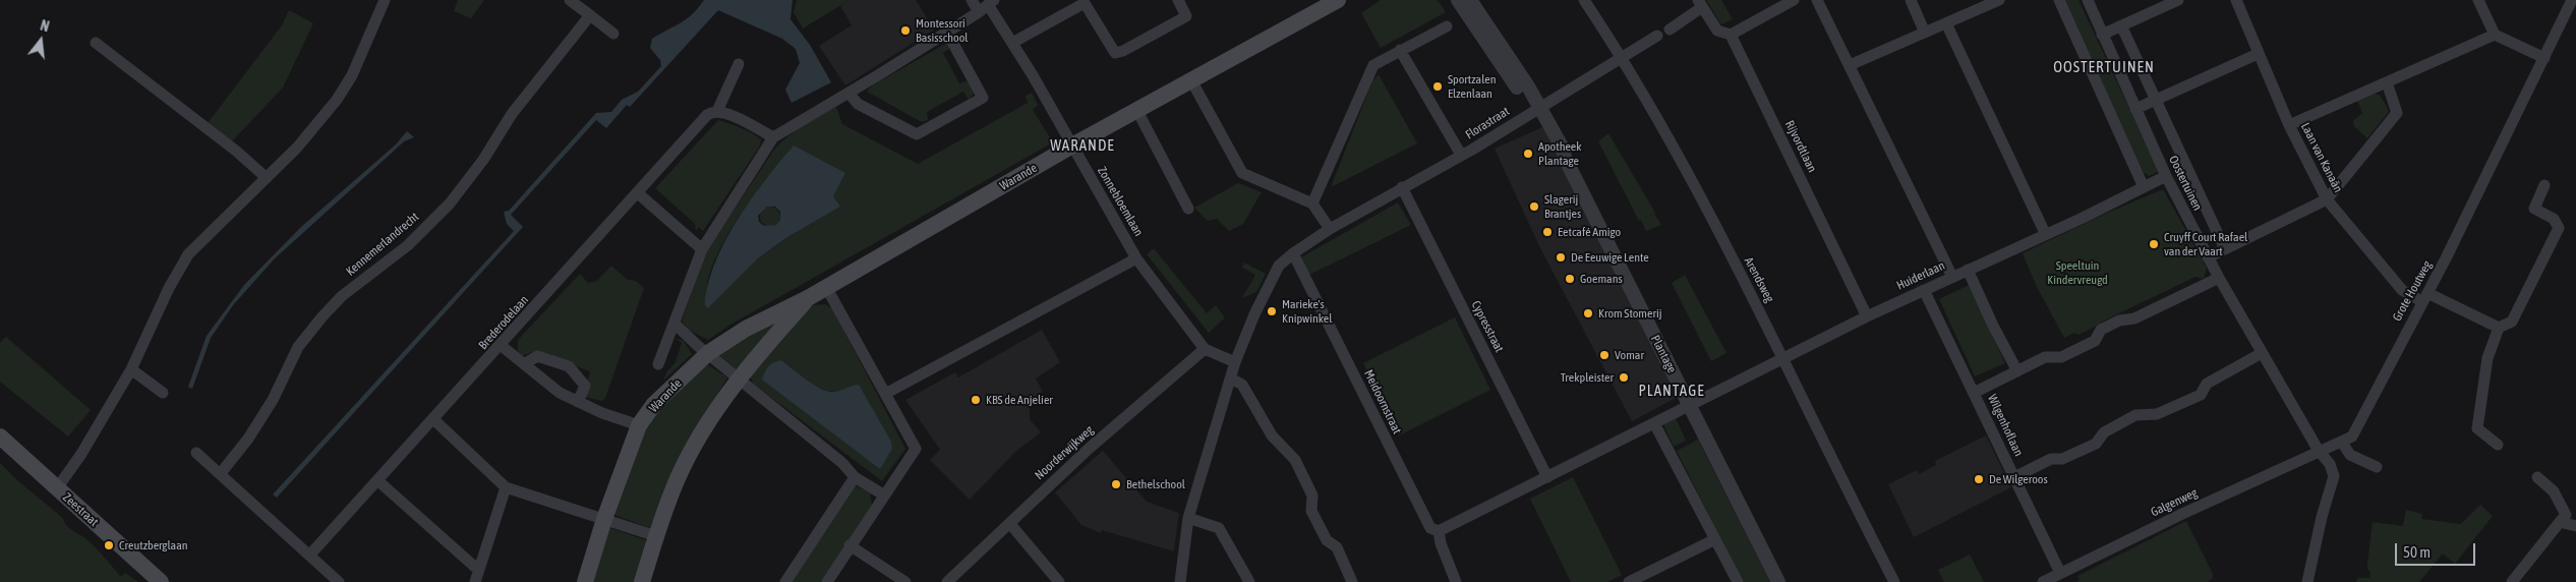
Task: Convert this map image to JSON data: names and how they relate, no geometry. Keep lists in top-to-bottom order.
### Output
{
  "streets": {
    "main road": ["Warande", "Zeestraat"],
    "street": [
      "Florastraat",
      "Rijvordtlaan",
      "Laan van Kanaän",
      "Oostertuinen",
      "Zonnebloemlaan",
      "Kennemerlandrecht",
      "Huiderlaan",
      "Arendsweg",
      "Grote Houtweg",
      "Brederodelaan",
      "Cypresstraat",
      "Plantage",
      "Meidoornstraat",
      "Wilgenhoflaan",
      "Noorderwijkweg",
      "Galgenweg"
    ]
  },
  "crossings": [
    ["Florastraat", "Zonnebloemlaan"],
    ["Florastraat", "Arendsweg"],
    ["Florastraat", "Cypresstraat"],
    ["Florastraat", "Plantage"],
    ["Florastraat", "Meidoornstraat"],
    ["Rijvordtlaan", "Huiderlaan"],
    ["Laan van Kanaän", "Grote Houtweg"],
    ["Warande", "Zonnebloemlaan"],
    ["Oostertuinen", "Huiderlaan"],
    ["Oostertuinen", "Grote Houtweg"],
    ["Oostertuinen", "Galgenweg"],
    ["Zonnebloemlaan", "Noorderwijkweg"],
    ["Huiderlaan", "Arendsweg"],
    ["Huiderlaan", "Cypresstraat"],
    ["Huiderlaan", "Plantage"],
    ["Huiderlaan", "Meidoornstraat"],
    ["Huiderlaan", "Wilgenhoflaan"],
    ["Grote Houtweg", "Galgenweg"],
    ["Wilgenhoflaan", "Galgenweg"]
  ],
  "districts": ["OOSTERTUINEN", "WARANDE", "PLANTAGE"],
  "parks": ["Speeltuin Kindervreugd"],
  "places": [
    "Montessori Basisschool",
    "Sportzalen Elzenlaan",
    "Apotheek Plantage",
    "Slagerij Brantjes",
    "Eetcafé Amigo",
    "Cruyff Court Rafael van der Vaart",
    "De Eeuwige Lente",
    "Goemans",
    "Marieke's Knipwinkel",
    "Krom Stomerij",
    "Vomar",
    "Trekpleister",
    "KBS de Anjelier",
    "De Wilgeroos",
    "Bethelschool",
    "Creutzberglaan"
  ],
  "scale_bar": "50 m",
  "north": "top"
}
